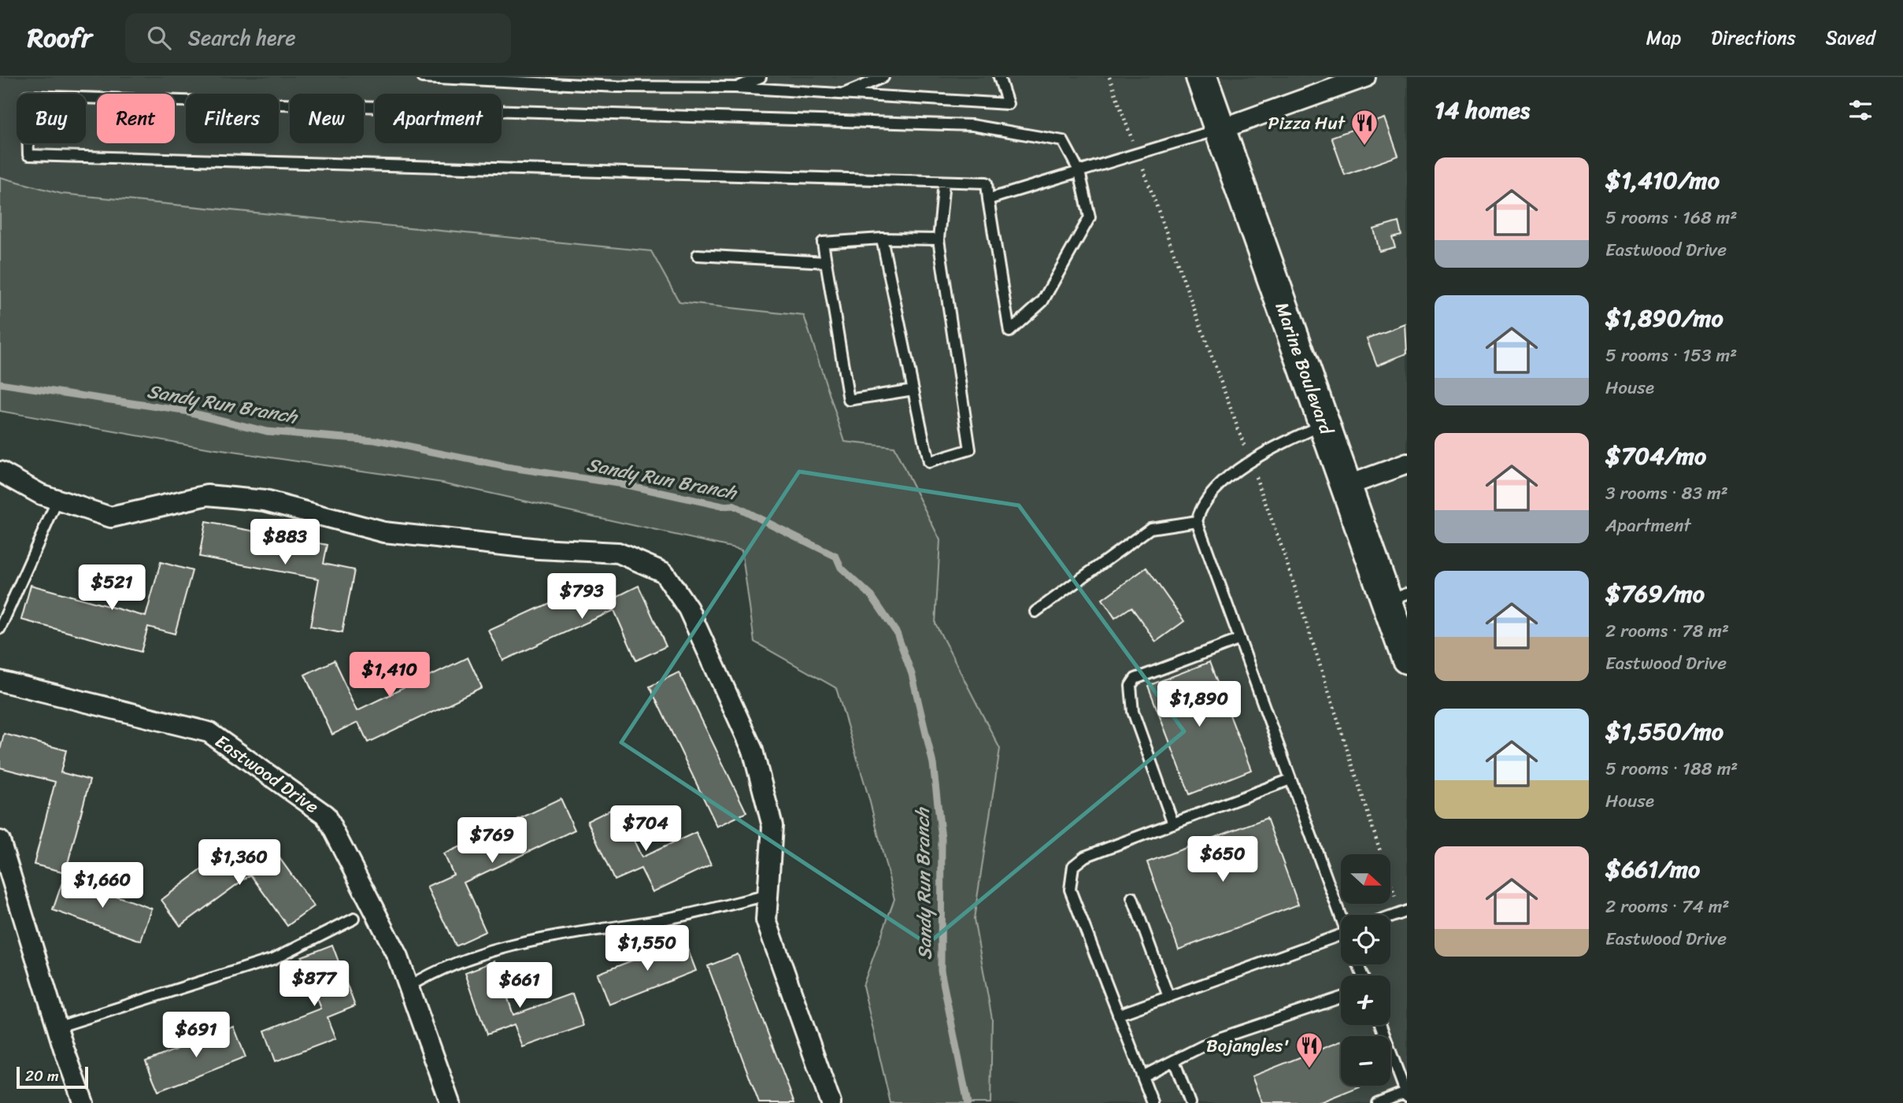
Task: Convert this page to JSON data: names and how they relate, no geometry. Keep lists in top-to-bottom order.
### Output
{
  "streets": {
    "main road": ["Marine Boulevard"],
    "street": ["Eastwood Drive"]
  },
  "water": ["Sandy Run Branch"],
  "places": {
    "restaurant": ["Pizza Hut", "Bojangles'"]
  },
  "scale_bar": "20 m",
  "north": "right",
  "page": {
    "header": "Roofr",
    "search": "Search here",
    "nav": ["Map", "Directions", "Saved"],
    "heading": "14 homes",
    "chip": [
      "Buy",
      "Rent",
      "Filters",
      "New",
      "Apartment"
    ],
    "list": [
      {
        "name": "$1,410/mo",
        "note": "5 rooms · 168 m² · Eastwood Drive"
      },
      {
        "name": "$1,890/mo",
        "note": "5 rooms · 153 m² · House"
      },
      {
        "name": "$704/mo",
        "note": "3 rooms · 83 m² · Apartment"
      },
      {
        "name": "$769/mo",
        "note": "2 rooms · 78 m² · Eastwood Drive"
      },
      {
        "name": "$1,550/mo",
        "note": "5 rooms · 188 m² · House"
      },
      {
        "name": "$661/mo",
        "note": "2 rooms · 74 m² · Eastwood Drive"
      }
    ],
    "price": [
      "$883",
      "$521",
      "$793",
      "$1,410",
      "$1,890",
      "$704",
      "$769",
      "$650",
      "$1,360",
      "$1,660",
      "$1,550",
      "$877",
      "$661",
      "$691"
    ],
    "map_buttons": ["+", "−"],
    "scale": "20 m"
  }
}
